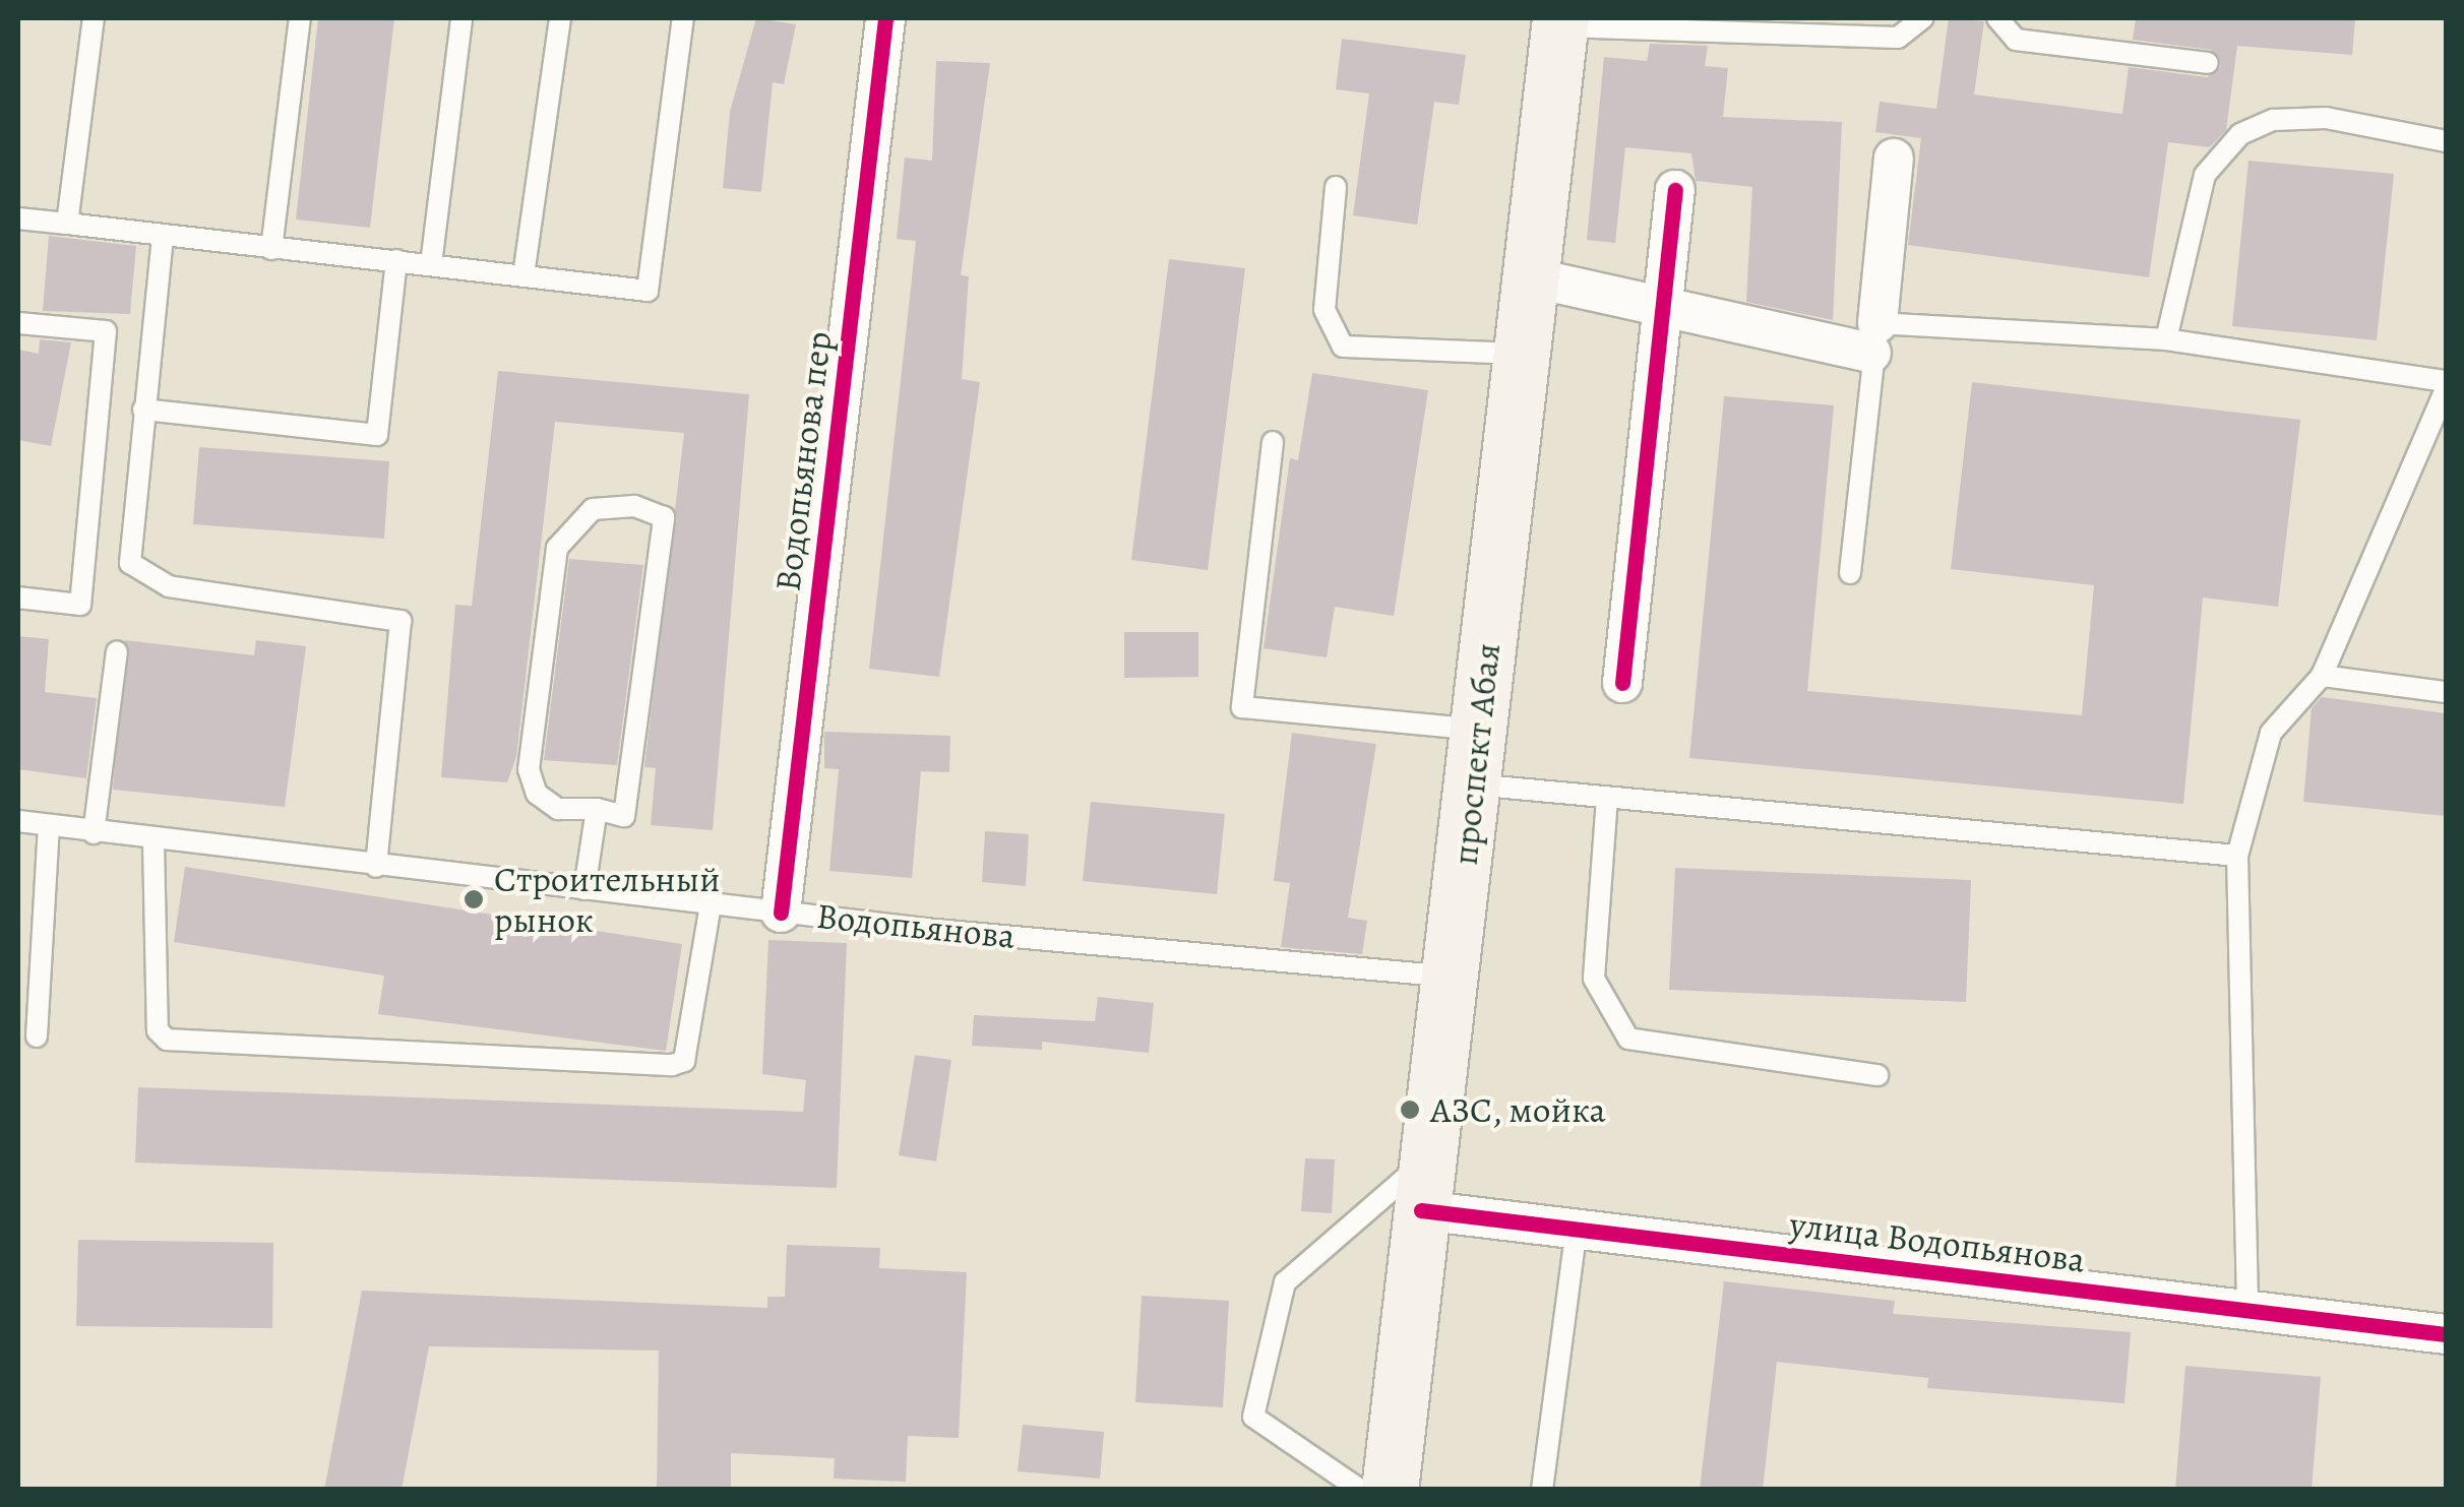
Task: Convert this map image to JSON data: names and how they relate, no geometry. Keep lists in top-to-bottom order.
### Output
{
  "streets": {
    "main road": ["проспект Абая"],
    "street": ["Водопьянова пер", "улица Водопьянова"],
    "lane": ["Водопьянова"]
  },
  "crossings": [
    ["Водопьянова пер", "Водопьянова"],
    ["проспект Абая", "Водопьянова"],
    ["проспект Абая", "улица Водопьянова"]
  ],
  "places": ["Строительный рынок", "АЗС, мойка"]
}
